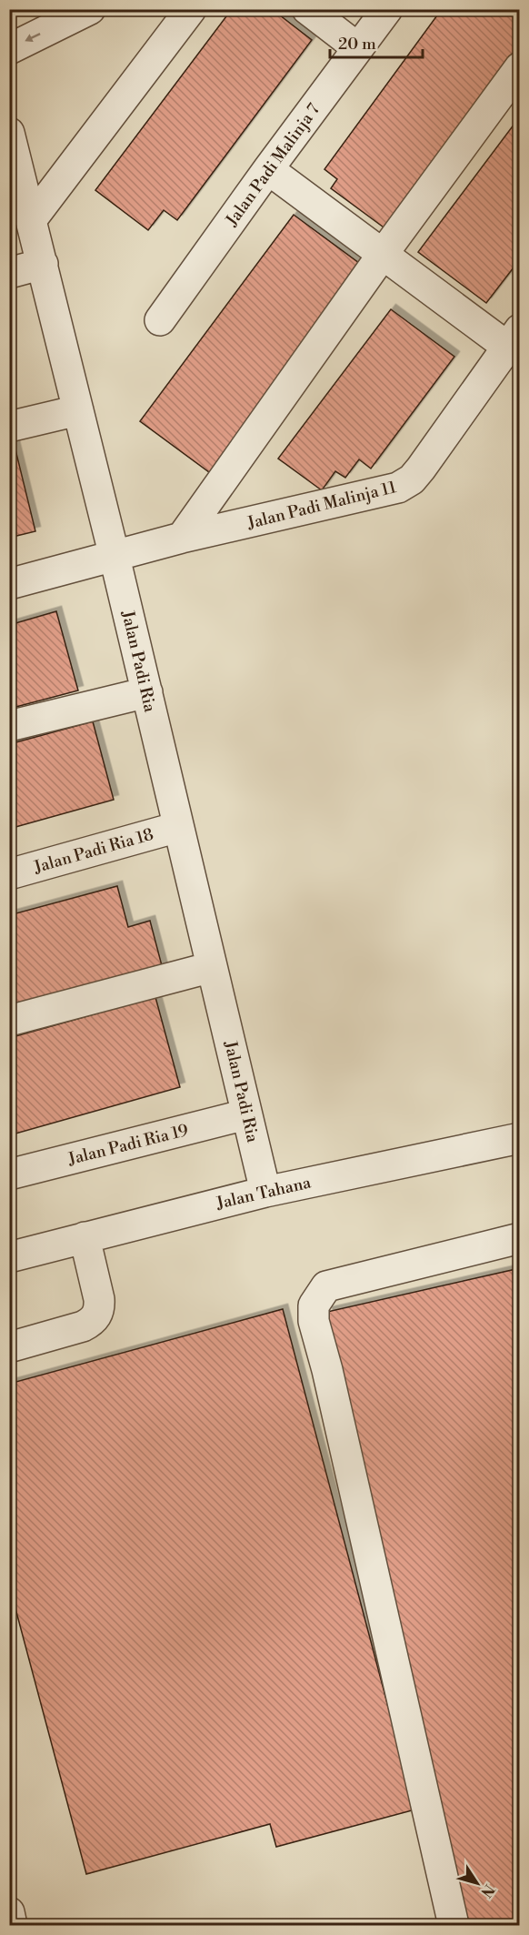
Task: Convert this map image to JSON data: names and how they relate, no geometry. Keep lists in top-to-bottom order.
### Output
{
  "streets": {
    "street": [
      "Jalan Padi Malinja 7",
      "Jalan Padi Malinja 11",
      "Jalan Padi Ria",
      "Jalan Padi Ria 18",
      "Jalan Padi Ria 19",
      "Jalan Tahana"
    ]
  },
  "crossings": [
    ["Jalan Padi Malinja 11", "Jalan Padi Ria"],
    ["Jalan Padi Ria", "Jalan Padi Ria 18"],
    ["Jalan Padi Ria", "Jalan Padi Ria 19"],
    ["Jalan Padi Ria", "Jalan Tahana"]
  ],
  "scale_bar": "20 m",
  "north": "bottom right"
}
